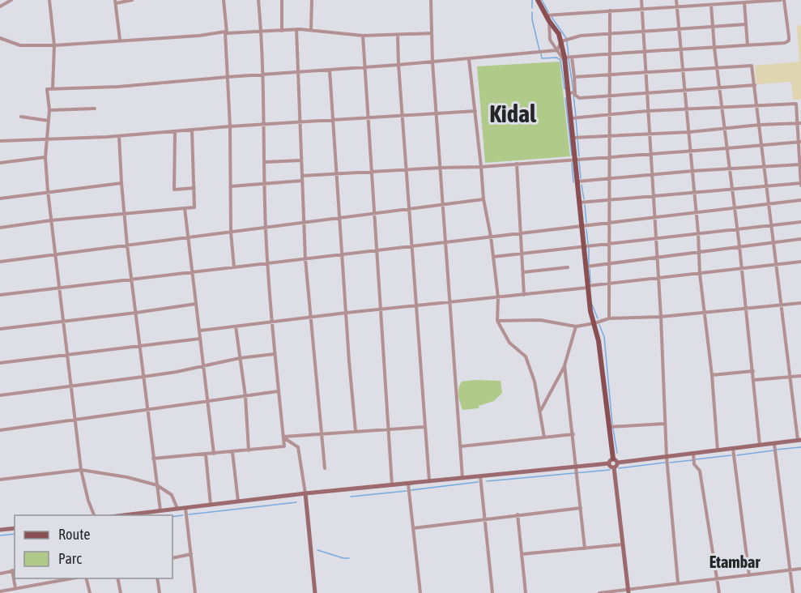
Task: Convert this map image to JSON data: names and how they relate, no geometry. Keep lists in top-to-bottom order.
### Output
{
  "districts": ["Kidal", "Etambar"],
  "legend": ["Route", "Parc"]
}
